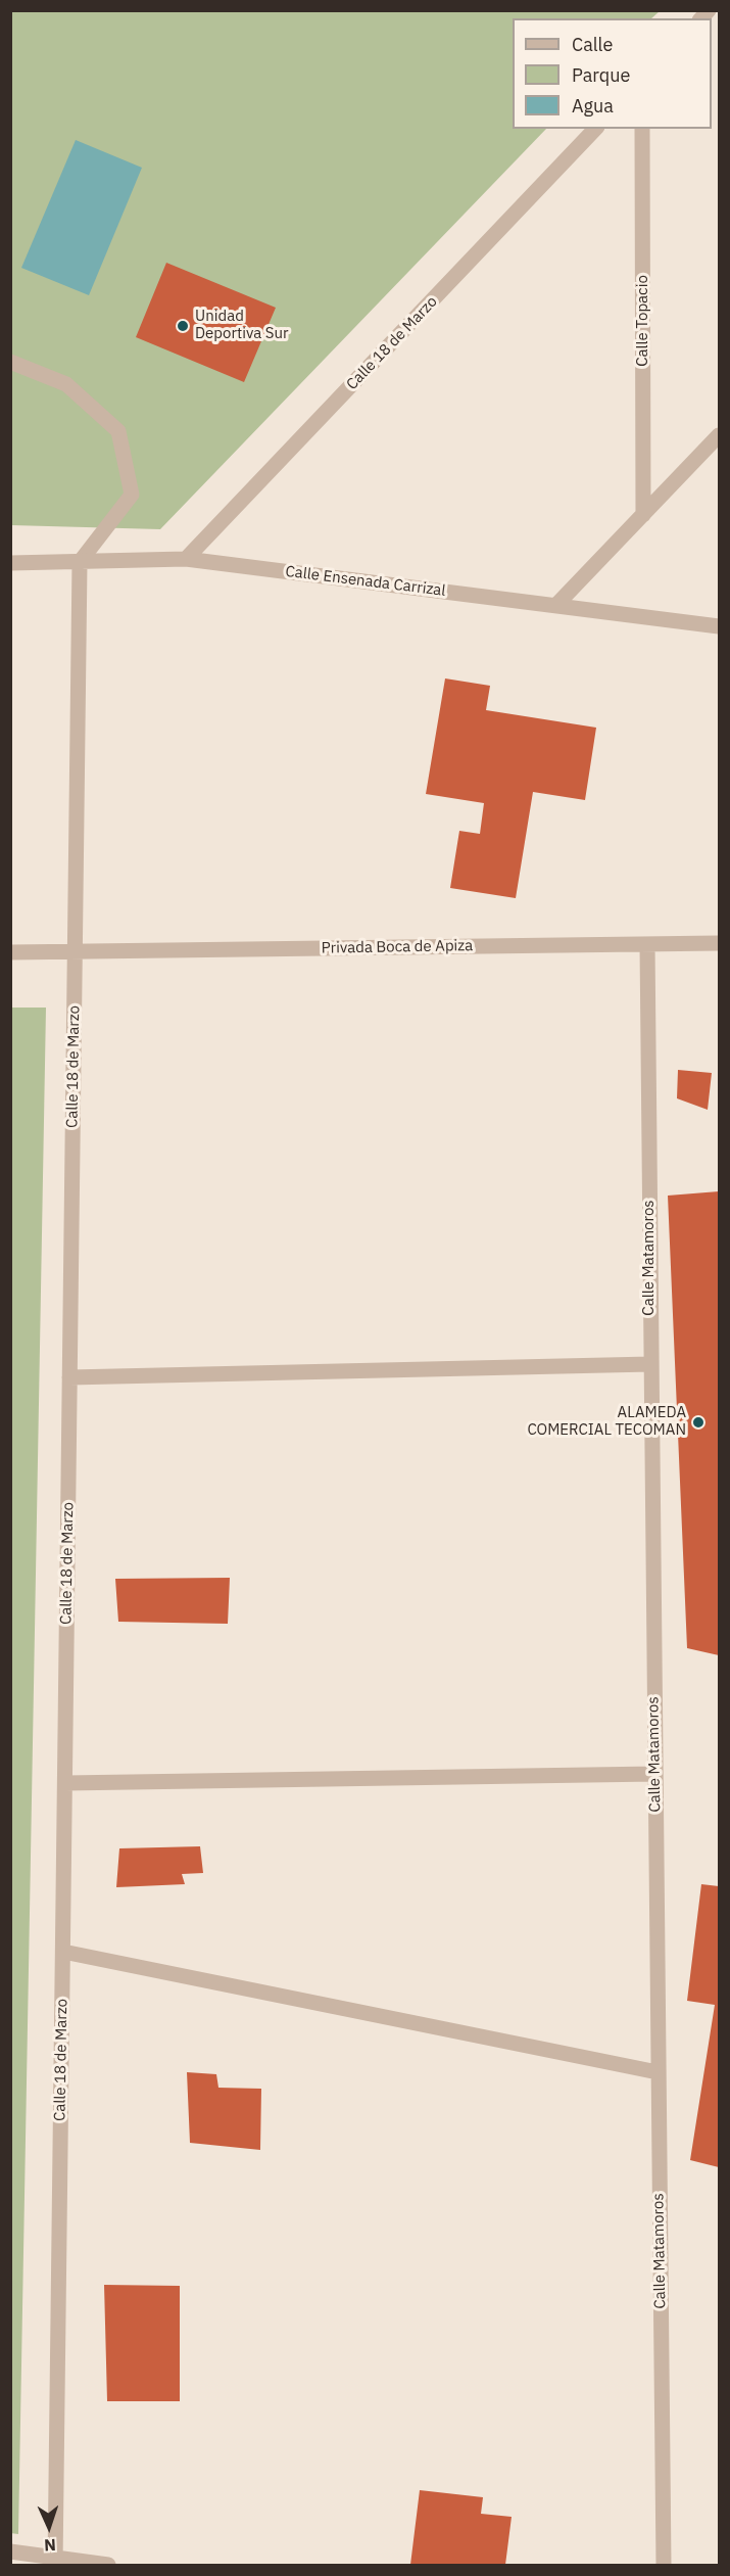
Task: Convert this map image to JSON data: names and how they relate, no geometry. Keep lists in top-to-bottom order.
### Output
{
  "streets": {
    "street": [
      "Calle Topacio",
      "Calle 18 de Marzo",
      "Calle Ensenada Carrizal",
      "Privada Boca de Apiza",
      "Calle Matamoros"
    ]
  },
  "crossings": [
    ["Calle 18 de Marzo", "Calle Ensenada Carrizal"],
    ["Calle 18 de Marzo", "Privada Boca de Apiza"],
    ["Privada Boca de Apiza", "Calle Matamoros"]
  ],
  "places": ["Unidad Deportiva Sur", "ALAMEDA COMERCIAL TECOMAN"],
  "legend": ["Calle", "Parque", "Agua"],
  "north": "bottom"
}
